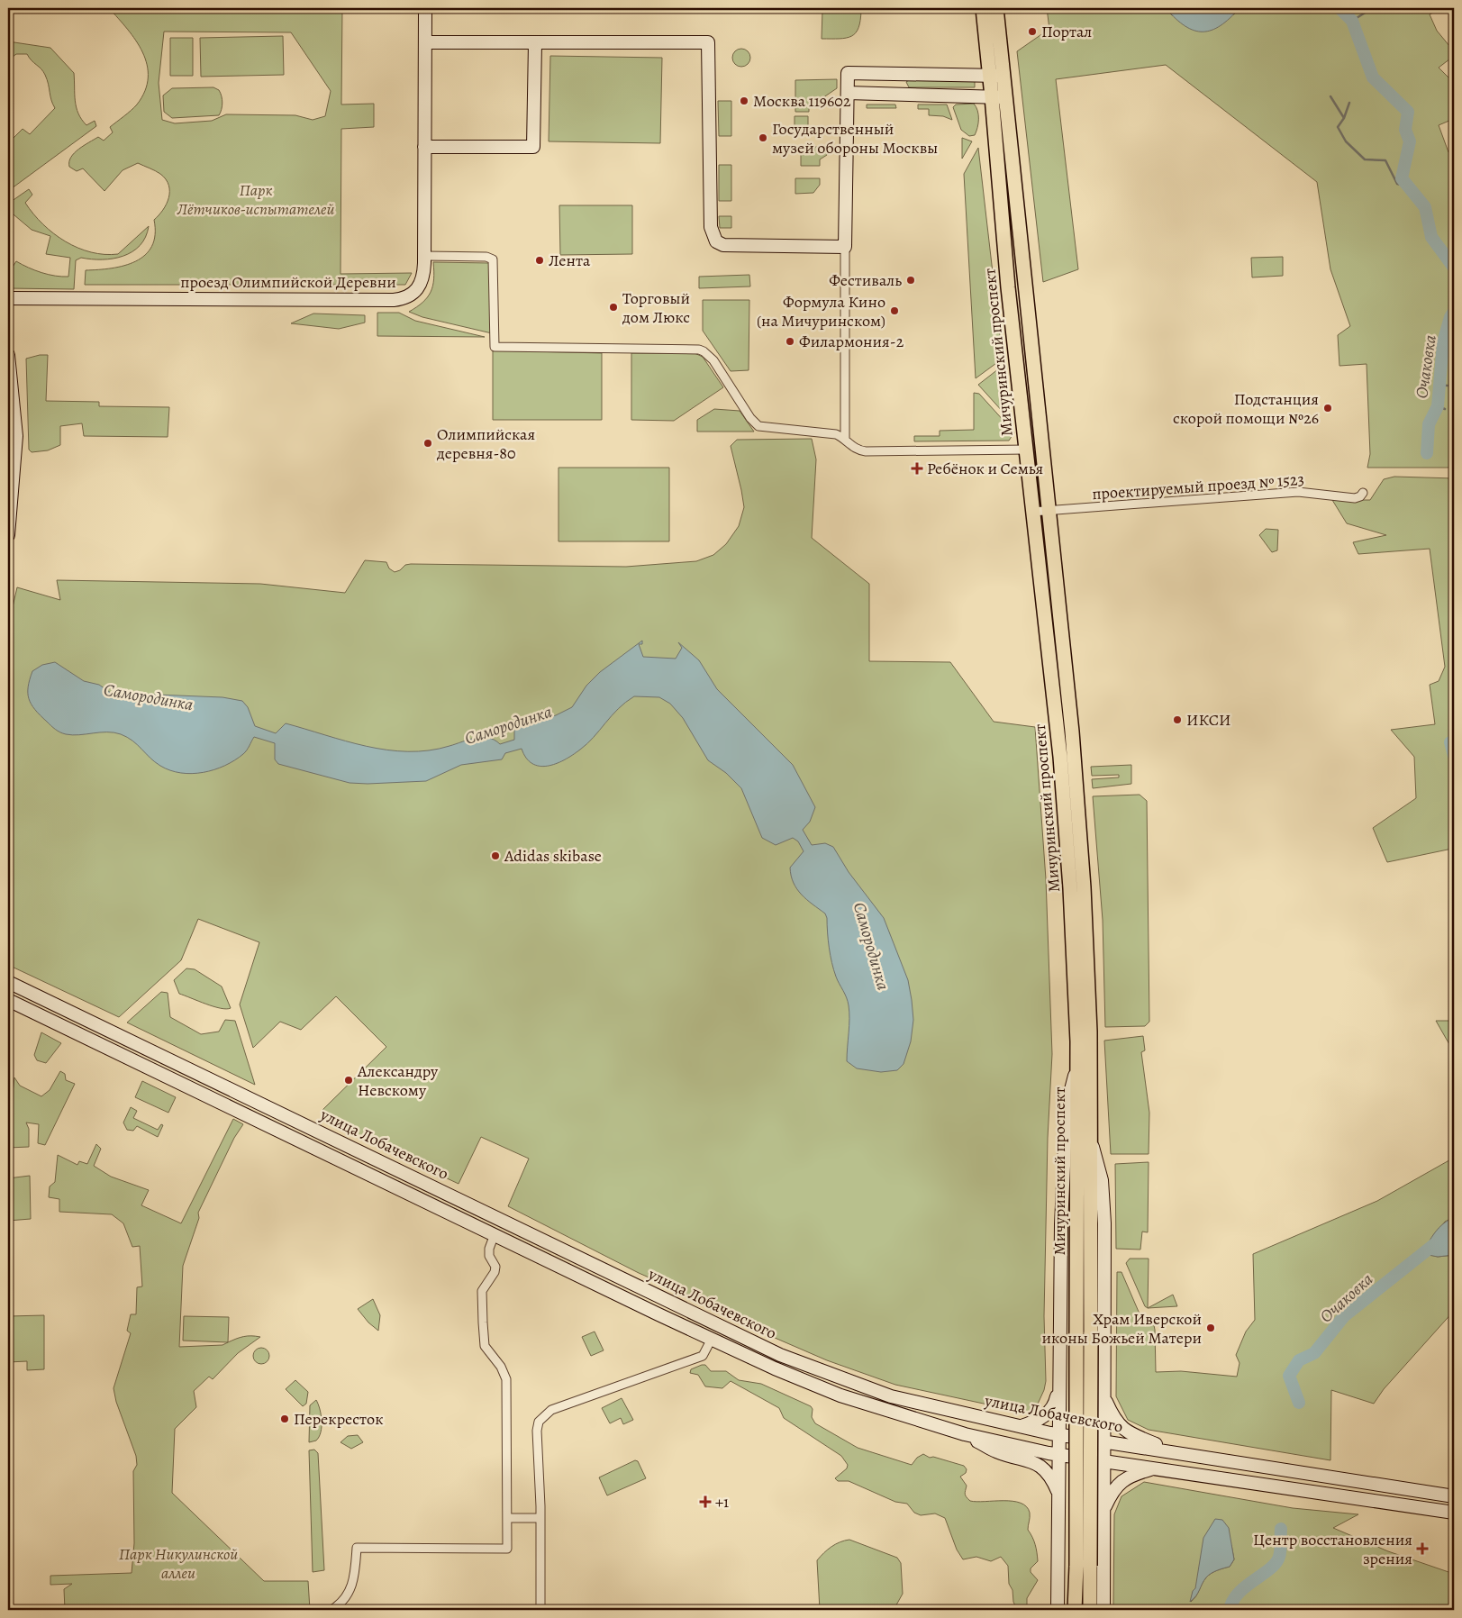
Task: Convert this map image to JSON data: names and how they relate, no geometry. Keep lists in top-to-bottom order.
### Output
{
  "streets": {
    "main road": ["проезд Олимпийской Деревни", "Мичуринский проспект", "улица Лобачевского"],
    "street": ["проектируемый проезд № 1523"]
  },
  "crossings": [
    ["Мичуринский проспект", "проектируемый проезд № 1523"]
  ],
  "water": ["Очаковка", "Самородинка"],
  "parks": ["Парк Лётчиков-испытателей", "Парк Никулинской аллеи"],
  "places": {
    "other": [
      "Портал",
      "Москва 119602",
      "Государственный музей обороны Москвы",
      "Лента",
      "Фестиваль",
      "Торговый дом Люкс",
      "Формула Кино (на Мичуринском)",
      "Филармония-2",
      "Подстанция скорой помощи №26",
      "Олимпийская деревня-80",
      "ИКСИ",
      "Adidas skibase",
      "Александру Невскому",
      "Храм Иверской иконы Божьей Матери",
      "Перекресток"
    ],
    "health": ["Ребёнок и Семья", "+1", "Центр восстановления зрения"]
  }
}
